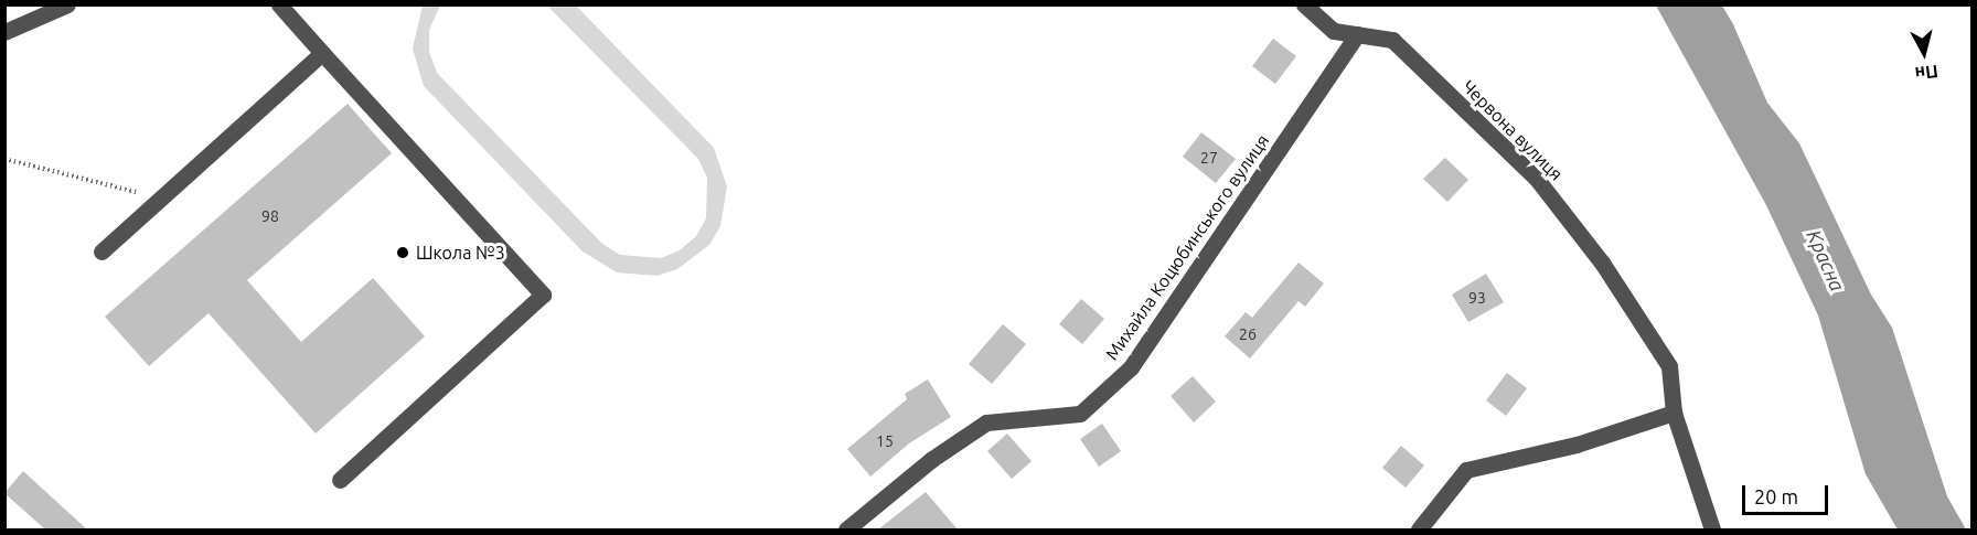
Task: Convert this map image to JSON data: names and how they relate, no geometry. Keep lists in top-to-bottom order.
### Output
{
  "streets": {
    "street": ["Червона вулиця", "Михайла Коцюбинського вулиця"]
  },
  "crossings": [
    ["Червона вулиця", "Михайла Коцюбинського вулиця"]
  ],
  "water": ["Красна"],
  "places": ["Школа №3"],
  "house_numbers": [
    "27",
    "98",
    "93",
    "26",
    "15"
  ],
  "scale_bar": "20 m",
  "north": "bottom"
}
